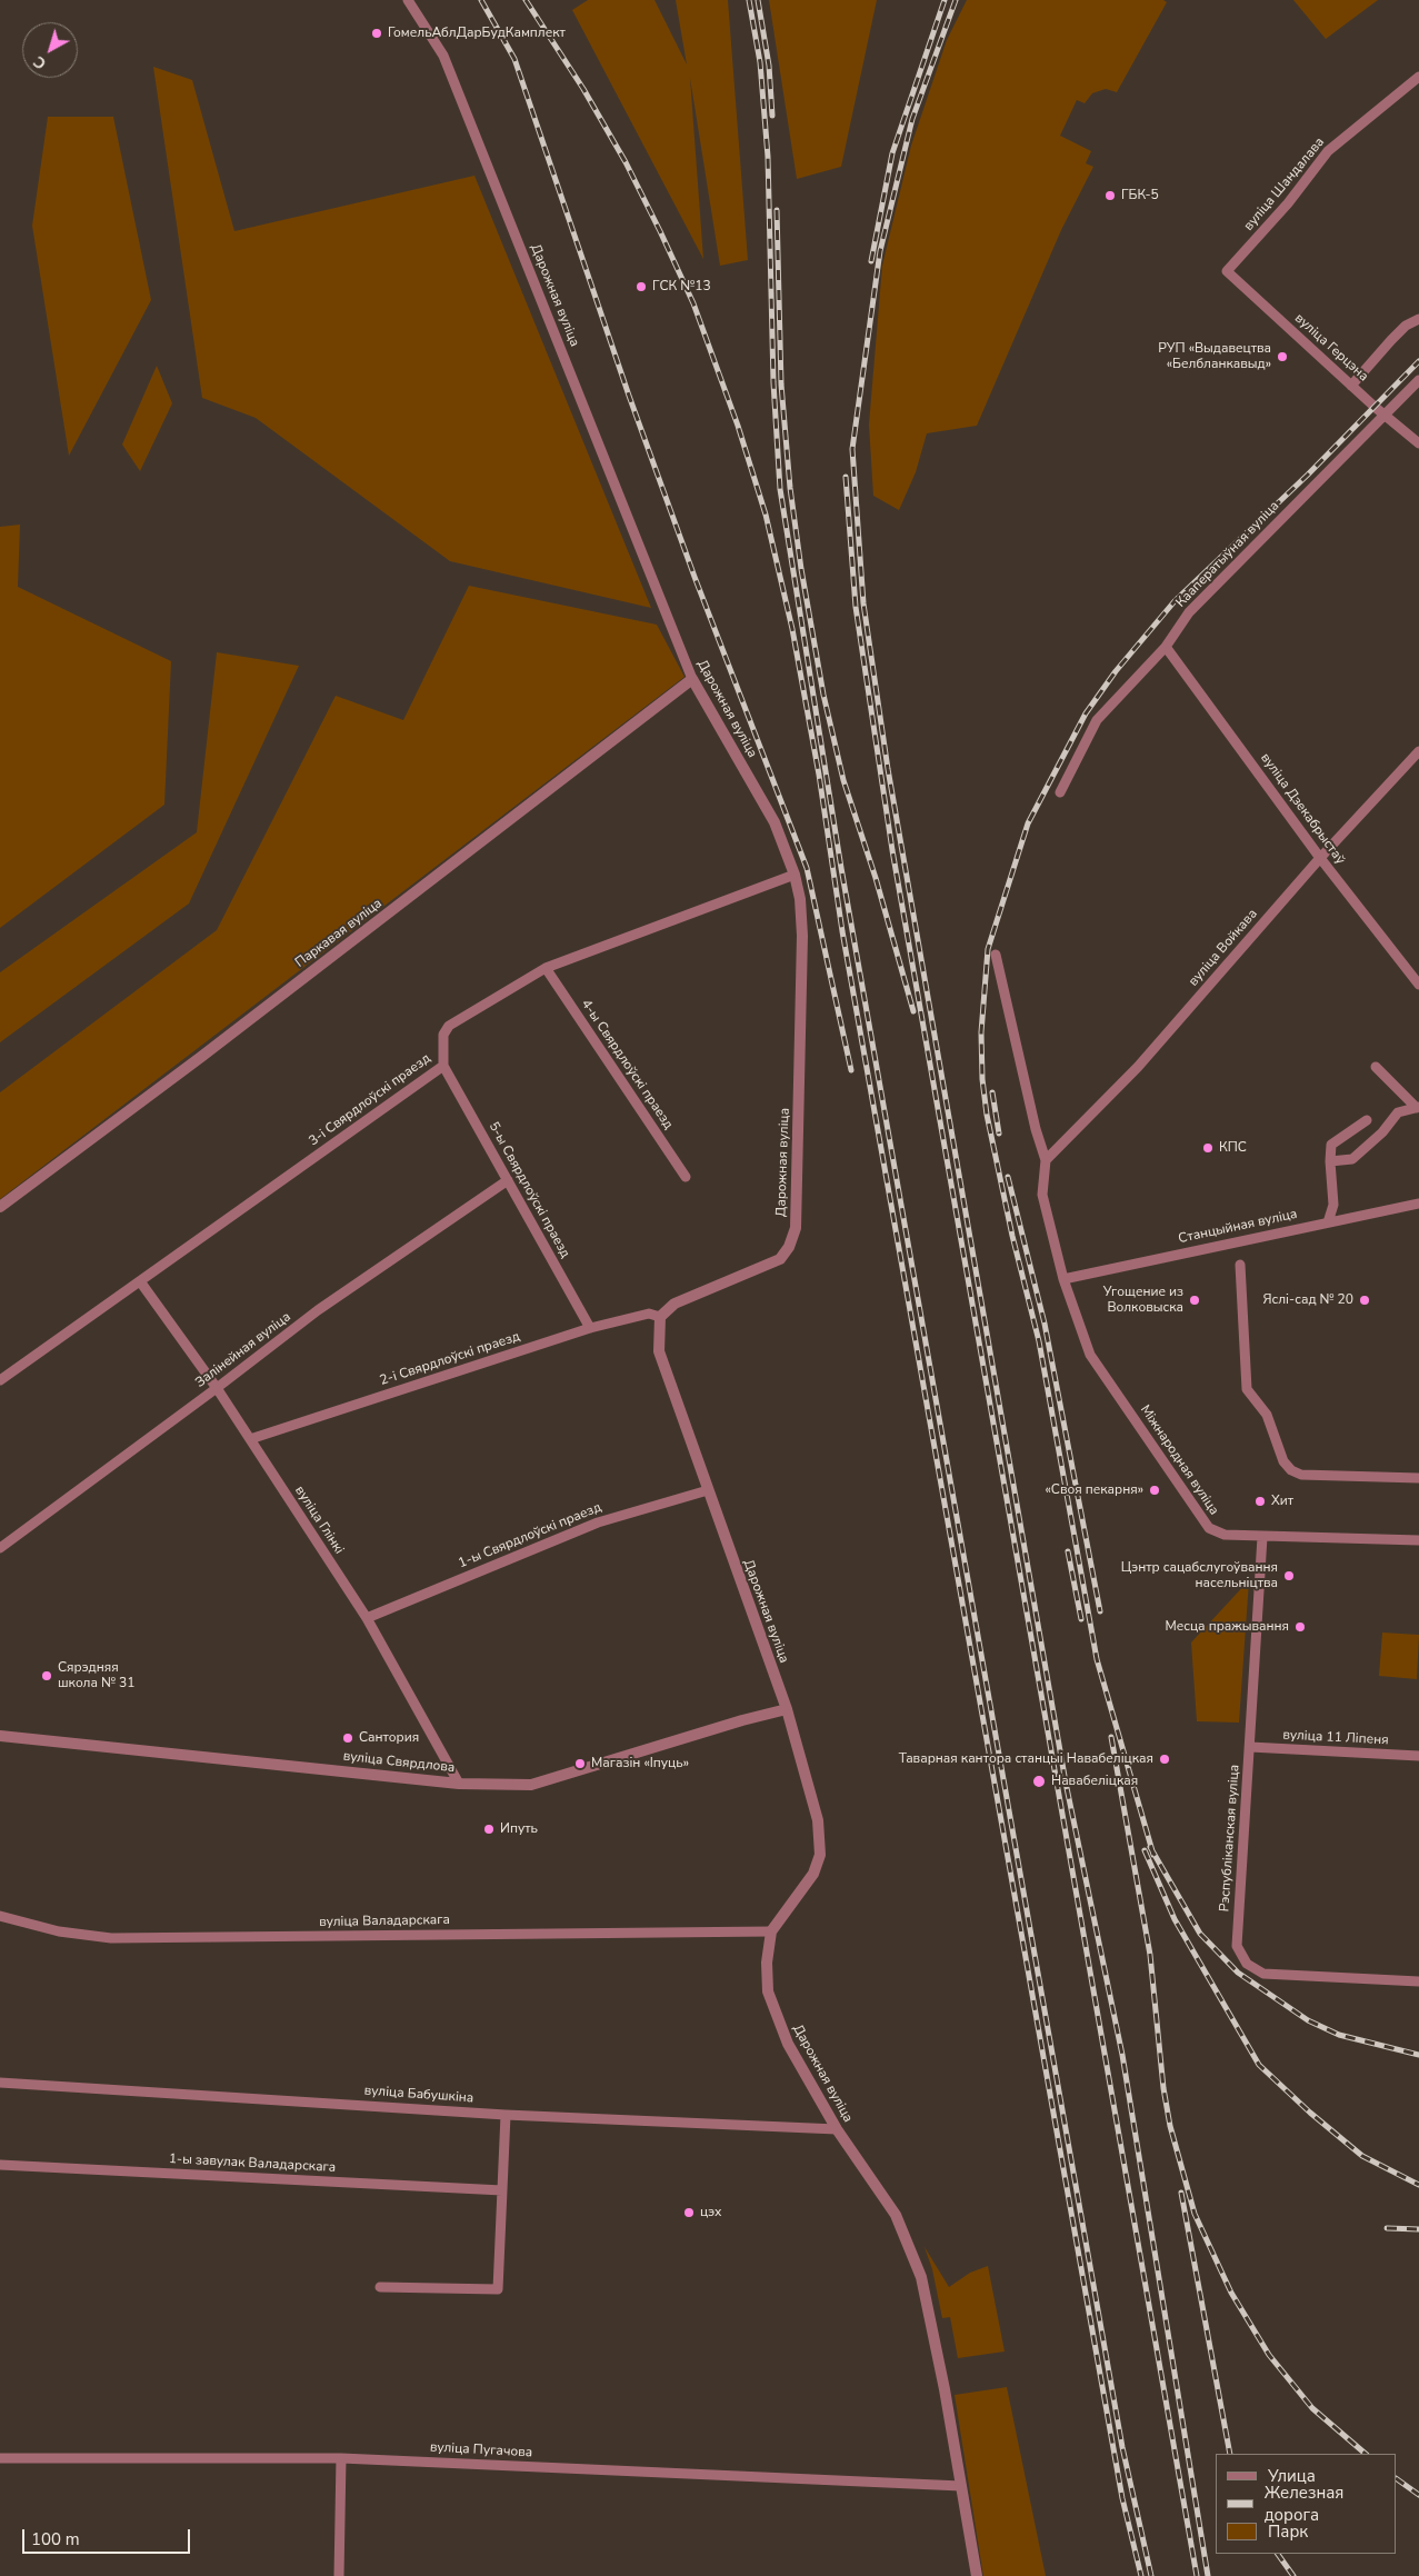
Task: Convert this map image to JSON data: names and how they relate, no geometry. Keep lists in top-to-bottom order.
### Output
{
  "streets": {
    "street": [
      "вуліца Шандалава",
      "Дарожная вуліца",
      "вуліца Герцэна",
      "Кааператыўная вуліца",
      "вуліца Дзекабрыстаў",
      "Паркавая вуліца",
      "вуліца Войкава",
      "4-ы Свярдлоўскі праезд",
      "3-і Свярдлоўскі праезд",
      "5-ы Свярдлоўскі праезд",
      "Станцыйная вуліца",
      "Залінейная вуліца",
      "2-і Свярдлоўскі праезд",
      "Міжнародная вуліца",
      "вуліца Глінкі",
      "1-ы Свярдлоўскі праезд",
      "вуліца 11 Ліпеня",
      "вуліца Свярдлова",
      "Рэспубліканская вуліца",
      "вуліца Валадарскага",
      "вуліца Бабушкіна",
      "1-ы завулак Валадарскага",
      "вуліца Пугачова"
    ]
  },
  "crossings": [
    ["вуліца Шандалава", "вуліца Герцэна"],
    ["Дарожная вуліца", "Паркавая вуліца"],
    ["Дарожная вуліца", "3-і Свярдлоўскі праезд"],
    ["Дарожная вуліца", "2-і Свярдлоўскі праезд"],
    ["Дарожная вуліца", "1-ы Свярдлоўскі праезд"],
    ["Дарожная вуліца", "вуліца Свярдлова"],
    ["Дарожная вуліца", "вуліца Валадарскага"],
    ["Дарожная вуліца", "вуліца Бабушкіна"],
    ["Дарожная вуліца", "вуліца Пугачова"],
    ["вуліца Герцэна", "Кааператыўная вуліца"],
    ["Кааператыўная вуліца", "вуліца Дзекабрыстаў"],
    ["вуліца Дзекабрыстаў", "вуліца Войкава"],
    ["вуліца Войкава", "Міжнародная вуліца"],
    ["4-ы Свярдлоўскі праезд", "3-і Свярдлоўскі праезд"],
    ["3-і Свярдлоўскі праезд", "5-ы Свярдлоўскі праезд"],
    ["3-і Свярдлоўскі праезд", "вуліца Глінкі"],
    ["5-ы Свярдлоўскі праезд", "Залінейная вуліца"],
    ["5-ы Свярдлоўскі праезд", "2-і Свярдлоўскі праезд"],
    ["Станцыйная вуліца", "Міжнародная вуліца"],
    ["Залінейная вуліца", "вуліца Глінкі"],
    ["2-і Свярдлоўскі праезд", "вуліца Глінкі"],
    ["Міжнародная вуліца", "Рэспубліканская вуліца"],
    ["вуліца Глінкі", "1-ы Свярдлоўскі праезд"],
    ["вуліца Глінкі", "вуліца Свярдлова"],
    ["вуліца 11 Ліпеня", "Рэспубліканская вуліца"]
  ],
  "places": [
    "ГомельАблДарБудКамплект",
    "ГБК-5",
    "ГСК №13",
    "РУП «Выдавецтва «Белбланкавыд»",
    "КПС",
    "Угощение из Волковыска",
    "Яслі-сад № 20",
    "«Своя пекарня»",
    "Хит",
    "Цэнтр сацабслугоўвання насельніцтва",
    "Месца пражывання",
    "Сярэдняя школа № 31",
    "Сантория",
    "Таварная кантора станцыі Навабеліцкая",
    "Магазін «Іпуць»",
    "Навабеліцкая",
    "Ипуть",
    "цэх"
  ],
  "legend": ["Улица", "Железная дорога", "Парк"],
  "scale_bar": "100 m",
  "north": "bottom left"
}
